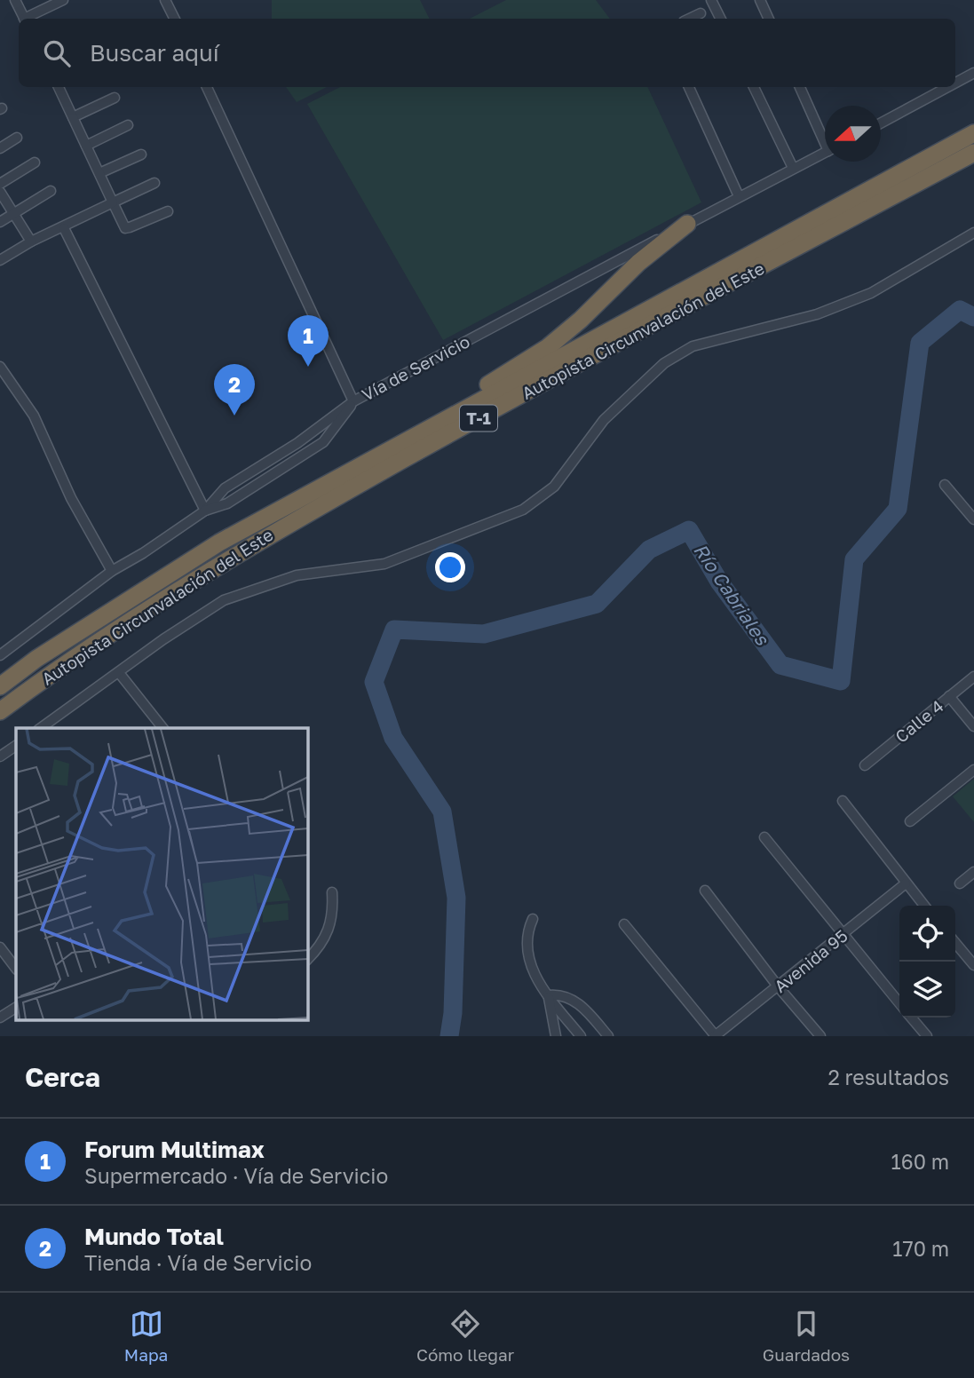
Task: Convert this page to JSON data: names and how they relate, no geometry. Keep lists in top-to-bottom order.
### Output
{
  "streets": {
    "highway": ["Autopista Circunvalación del Este", "T-1"],
    "street": ["Vía de Servicio", "Calle 4", "Avenida 95"]
  },
  "water": ["Río Cabriales"],
  "north": "left",
  "page": {
    "search": "Buscar aquí",
    "pins": ["1", "2"],
    "heading": ["Cerca", "2 resultados"],
    "list": [
      {
        "mark": "1",
        "name": "Forum Multimax",
        "note": "Supermercado · Vía de Servicio",
        "value": "160 m"
      },
      {
        "mark": "2",
        "name": "Mundo Total",
        "note": "Tienda · Vía de Servicio",
        "value": "170 m"
      }
    ],
    "nav": ["Mapa", "Cómo llegar", "Guardados"]
  }
}
